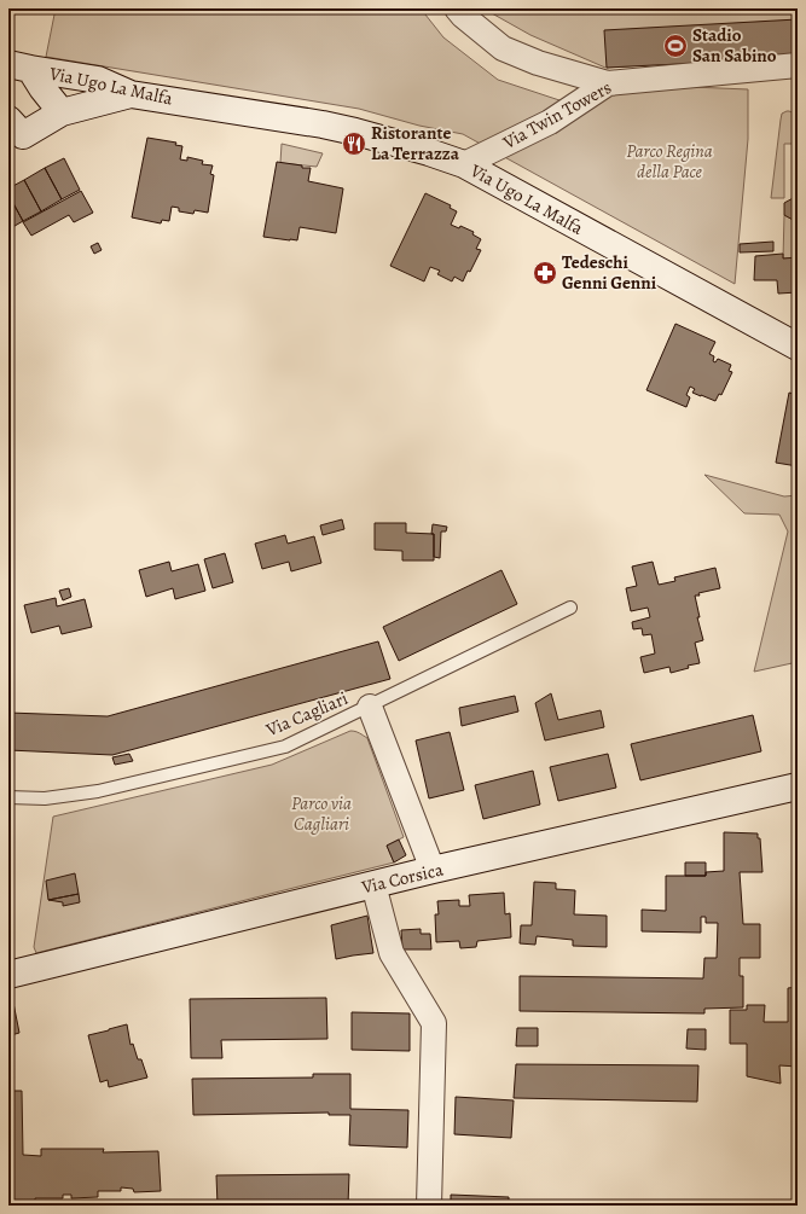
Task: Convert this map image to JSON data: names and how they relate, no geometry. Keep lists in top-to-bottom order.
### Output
{
  "streets": {
    "street": ["Via Ugo La Malfa", "Via Twin Towers", "Via Corsica"],
    "lane": ["Via Cagliari"]
  },
  "crossings": [
    ["Via Ugo La Malfa", "Via Twin Towers"]
  ],
  "parks": ["Parco Regina della Pace", "Parco via Cagliari"],
  "places": {
    "sports": ["Stadio San Sabino"],
    "restaurant": ["Ristorante La Terrazza"],
    "pharmacy": ["Tedeschi Genni Genni"]
  }
}
